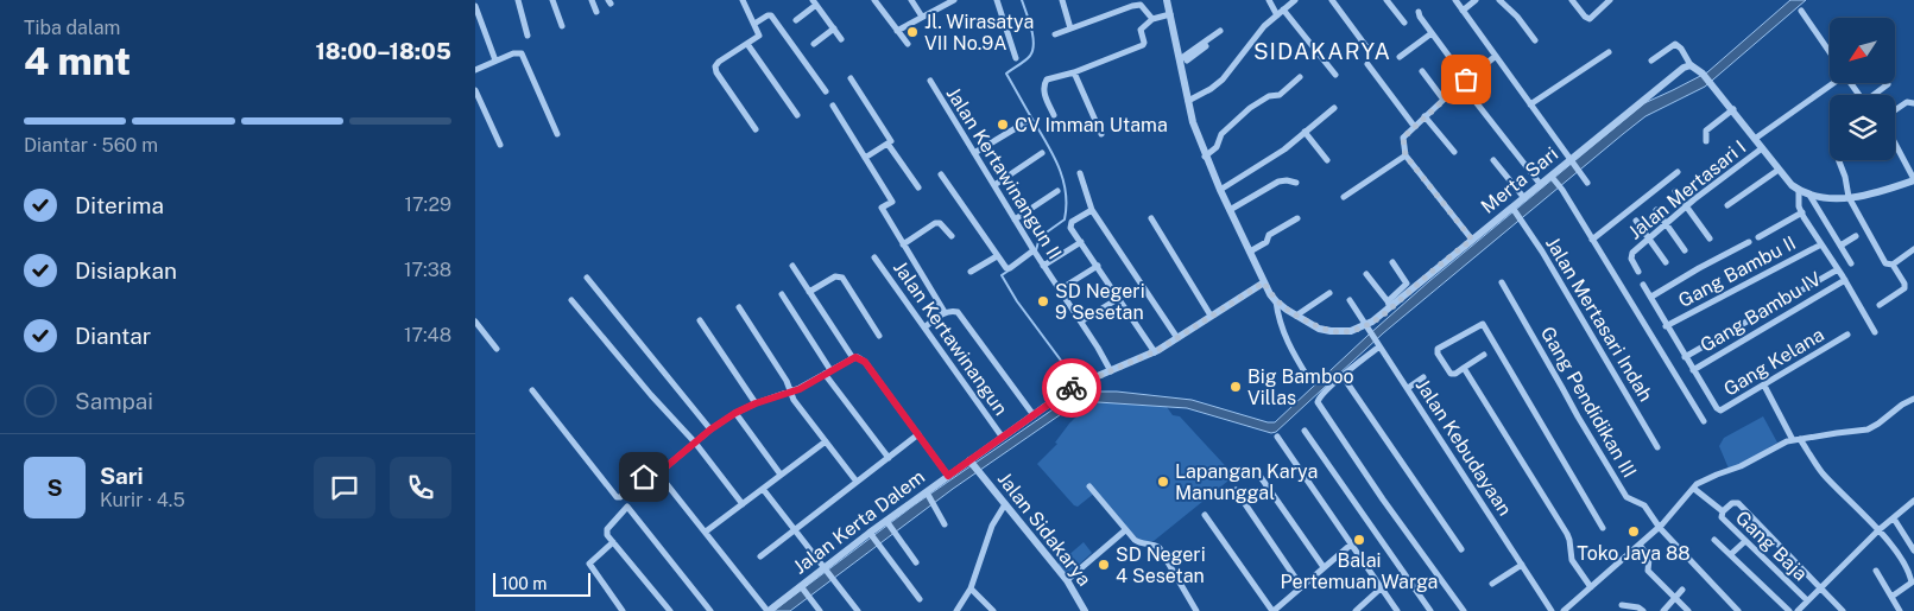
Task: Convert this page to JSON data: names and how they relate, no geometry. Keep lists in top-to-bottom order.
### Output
{
  "streets": {
    "street": [
      "Jalan Kertawinangun II",
      "Merta Sari",
      "Jalan Mertasari I",
      "Gang Bambu II",
      "Gang Bambu IV",
      "Jalan Mertasari Indah",
      "Jalan Kertawinangun",
      "Gang Kelana",
      "Gang Pendidikan III",
      "Jalan Kebudayaan",
      "Jalan Kerta Dalem",
      "Jalan Sidakarya",
      "Gang Baja"
    ]
  },
  "crossings": [
    ["Merta Sari", "Jalan Mertasari Indah"],
    ["Merta Sari", "Jalan Kebudayaan"],
    ["Gang Bambu II", "Gang Kelana"],
    ["Gang Bambu IV", "Gang Kelana"],
    ["Jalan Kerta Dalem", "Jalan Sidakarya"]
  ],
  "districts": ["SIDAKARYA"],
  "places": [
    "Jl. Wirasatya VII No.9A",
    "CV Imman Utama",
    "SD Negeri 9 Sesetan",
    "Big Bamboo Villas",
    "Lapangan Karya Manunggal",
    "Toko Jaya 88",
    "Balai Pertemuan Warga",
    "SD Negeri 4 Sesetan"
  ],
  "scale_bar": "100 m",
  "north": "bottom left",
  "page": {
    "heading": ["4 mnt", "Tiba dalam", "18:00–18:05"],
    "panel": ["Sari", "Kurir · 4.5"],
    "bar": "Diantar · 560 m",
    "list": [
      ["Diterima", "17:29"],
      ["Disiapkan", "17:38"],
      ["Diantar", "17:48"],
      "Sampai"
    ],
    "round": "S",
    "scale": "100 m"
  }
}
